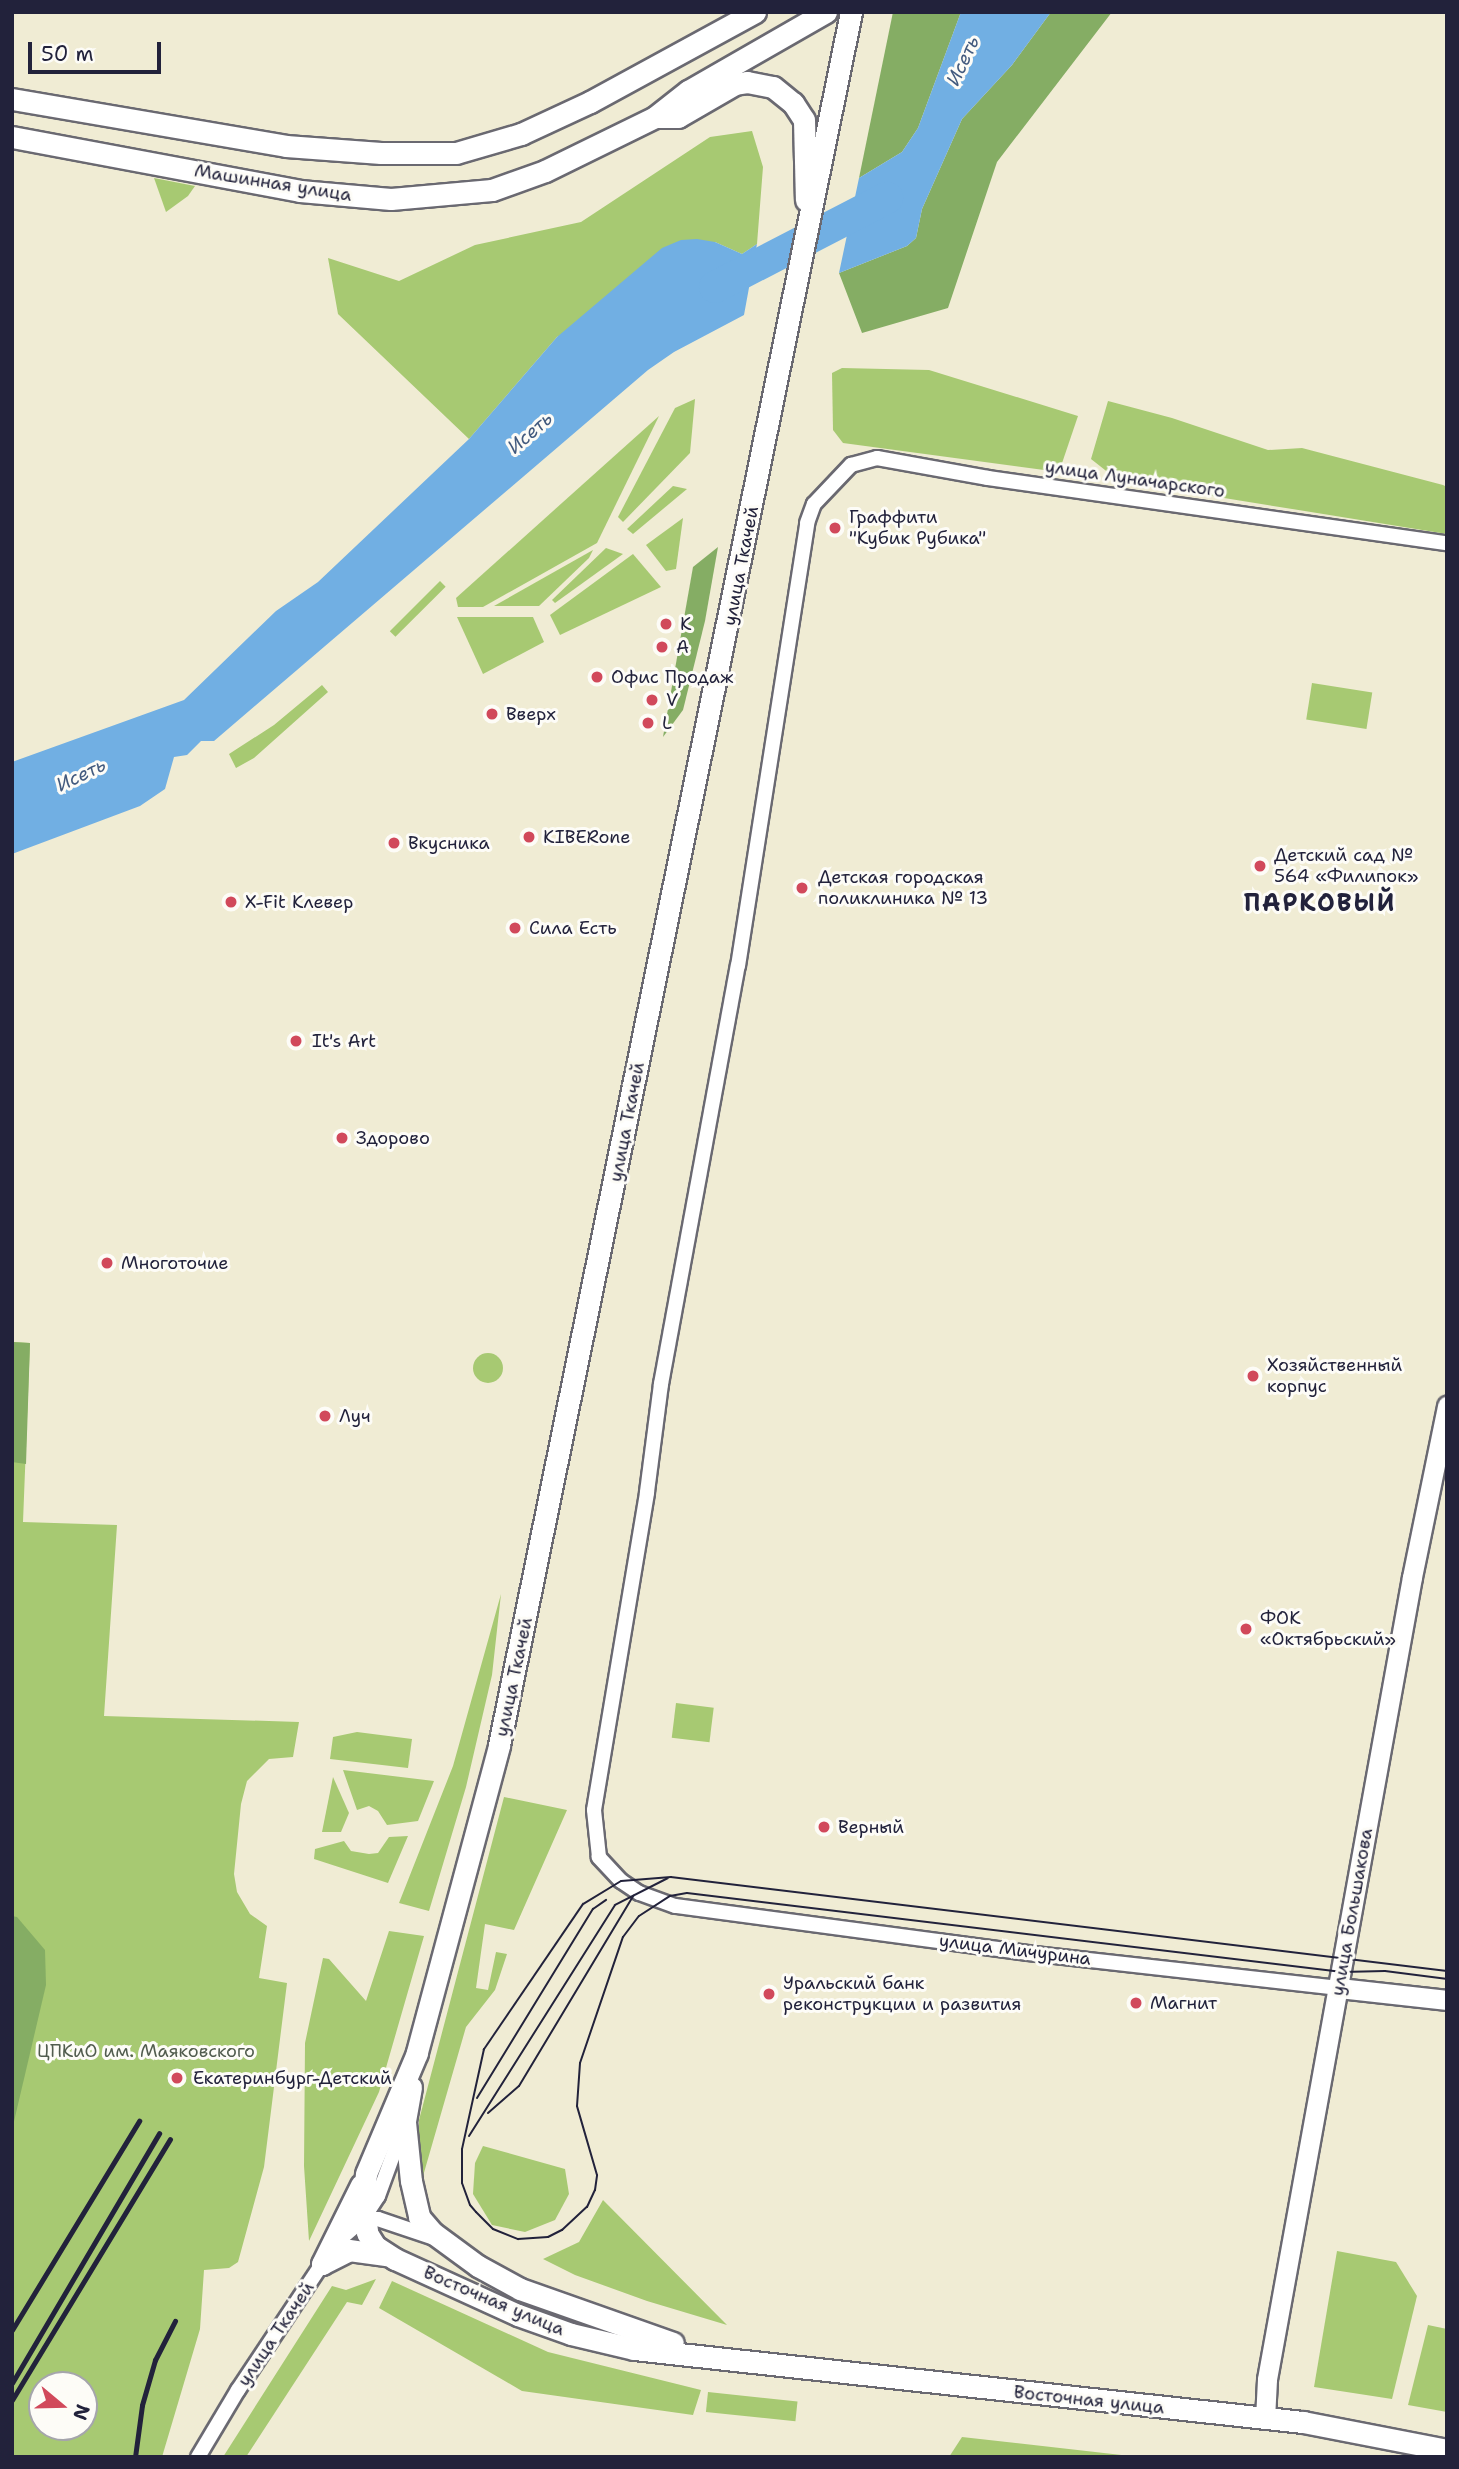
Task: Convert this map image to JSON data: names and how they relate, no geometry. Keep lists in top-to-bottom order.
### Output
{
  "streets": {
    "main road": ["Машинная улица", "улица Ткачей", "Восточная улица"],
    "street": ["улица Луначарского", "улица Большакова", "улица Мичурина"]
  },
  "crossings": [
    ["улица Луначарского", "улица Мичурина"],
    ["улица Ткачей", "Восточная улица"],
    ["улица Большакова", "улица Мичурина"],
    ["улица Большакова", "Восточная улица"]
  ],
  "districts": ["ПАРКОВЫЙ"],
  "water": ["Исеть"],
  "parks": ["ЦПКиО им. Маяковского"],
  "places": [
    "Граффити \"Кубик Рубика\"",
    "K",
    "A",
    "Офис Продаж",
    "V",
    "Вверх",
    "L",
    "KIBERone",
    "Вкусника",
    "Детский сад № 564 «Филипок»",
    "Детская городская поликлиника № 13",
    "X-Fit Клевер",
    "Сила Есть",
    "It's Art",
    "Здорово",
    "Многоточие",
    "Хозяйственный корпус",
    "Луч",
    "ФОК «Октябрьский»",
    "Верный",
    "Уральский банк реконструкции и развития",
    "Магнит",
    "Екатеринбург-Детский"
  ],
  "scale_bar": "50 m",
  "north": "right"
}
